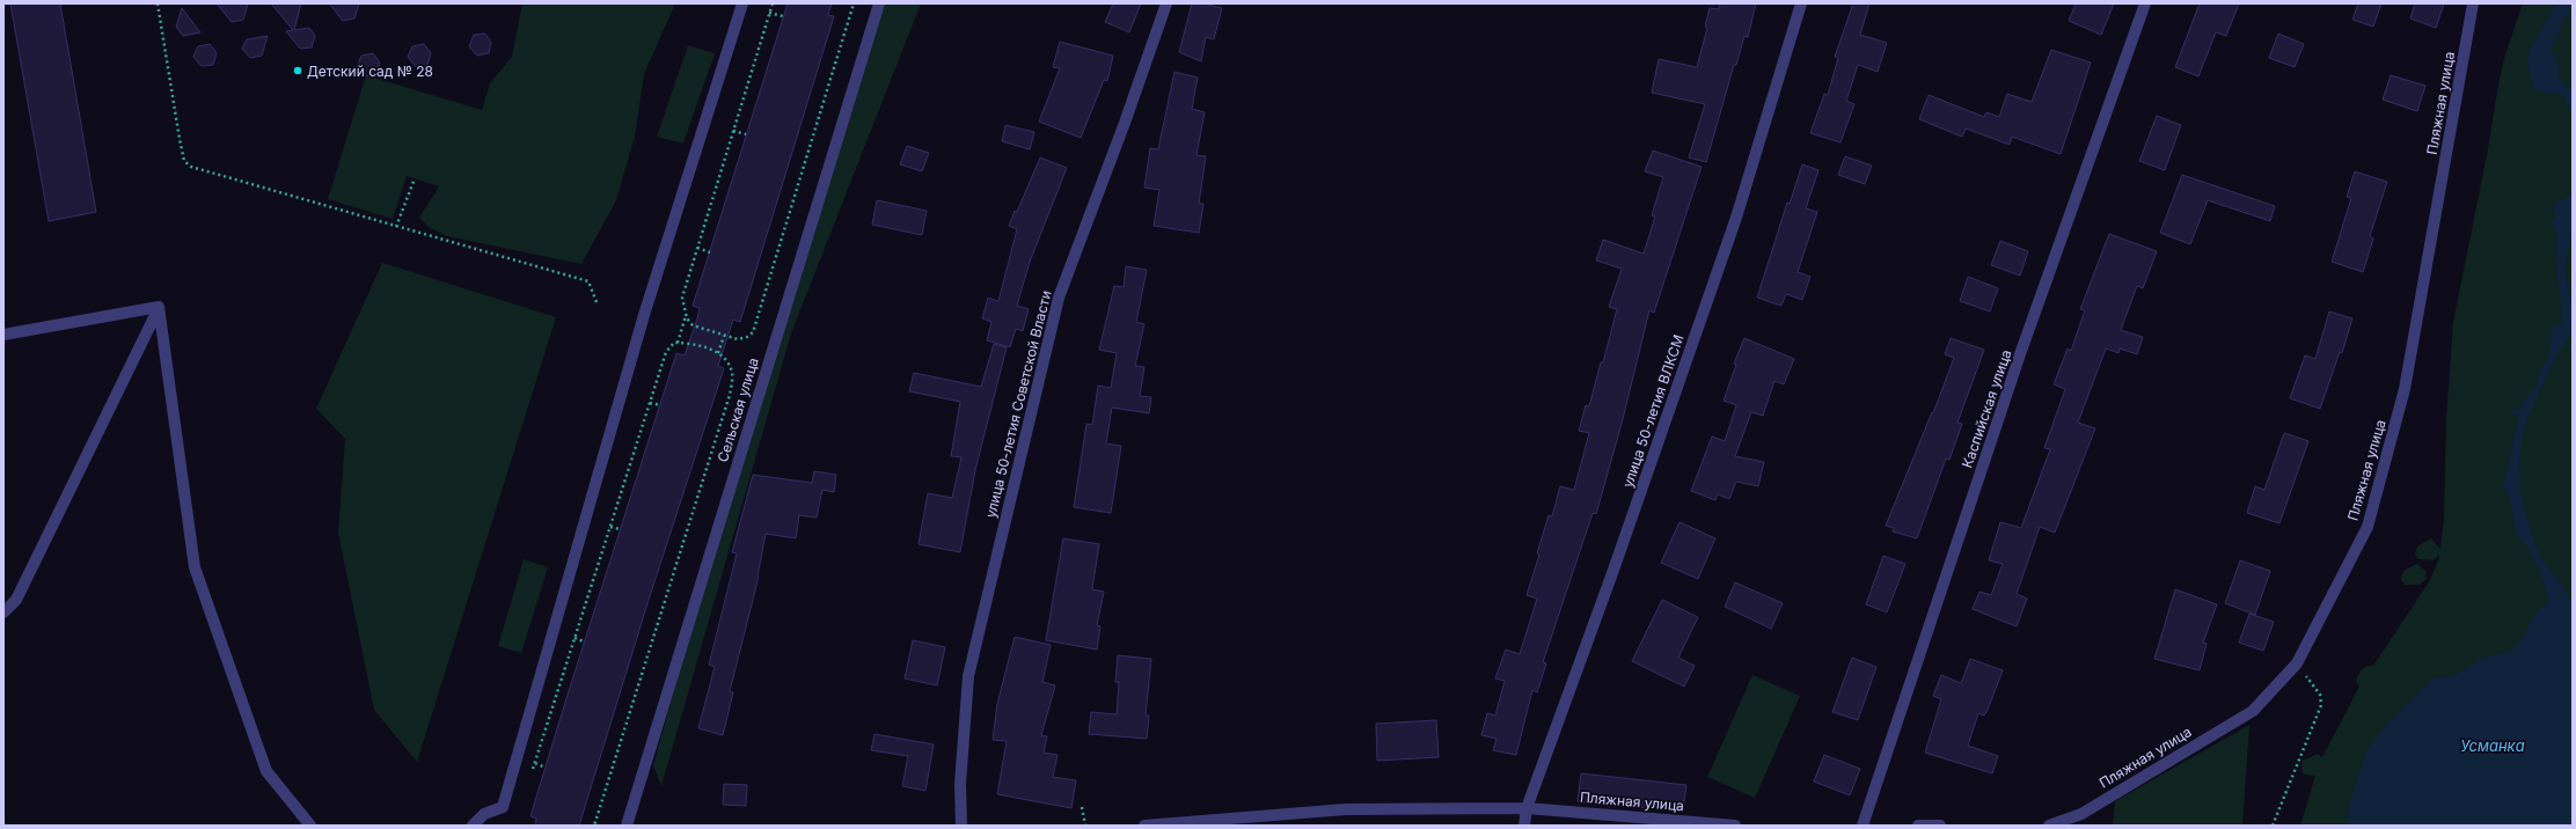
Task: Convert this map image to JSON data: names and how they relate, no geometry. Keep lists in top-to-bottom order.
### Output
{
  "streets": {
    "street": [
      "Пляжная улица",
      "улица 50-летия Советской Власти",
      "Каспийская улица",
      "Сельская улица",
      "улица 50-летия ВЛКСМ"
    ]
  },
  "crossings": [
    ["Пляжная улица", "улица 50-летия ВЛКСМ"]
  ],
  "water": ["Усманка"],
  "places": ["Детский сад № 28"]
}
